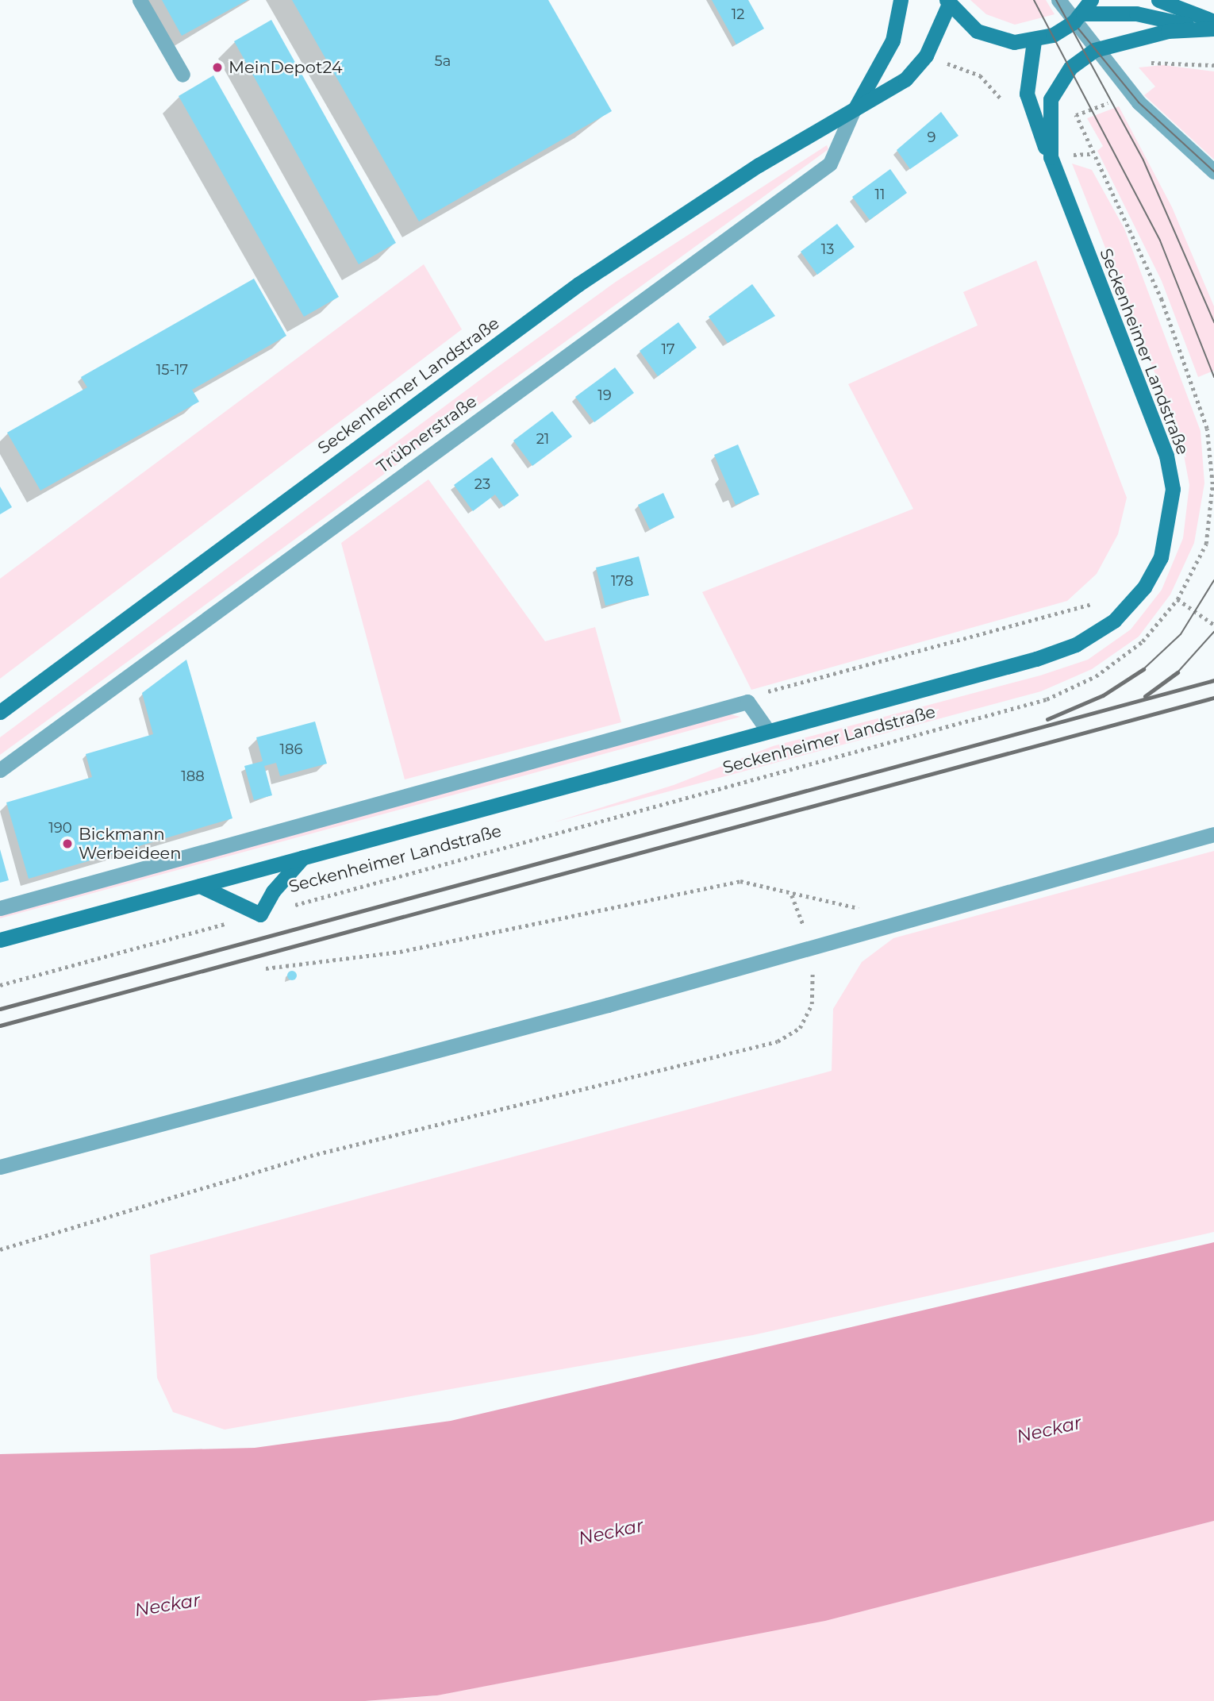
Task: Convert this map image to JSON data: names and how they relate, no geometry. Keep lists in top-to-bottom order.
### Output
{
  "streets": {
    "main road": ["Seckenheimer Landstraße"],
    "street": ["Trübnerstraße"]
  },
  "crossings": [
    ["Seckenheimer Landstraße", "Trübnerstraße"]
  ],
  "water": ["Neckar"],
  "places": ["MeinDepot24", "Bickmann Werbeideen"],
  "house_numbers": [
    "12",
    "5a",
    "9",
    "11",
    "13",
    "17",
    "15-17",
    "19",
    "21",
    "23",
    "178",
    "186",
    "188",
    "190"
  ]
}
